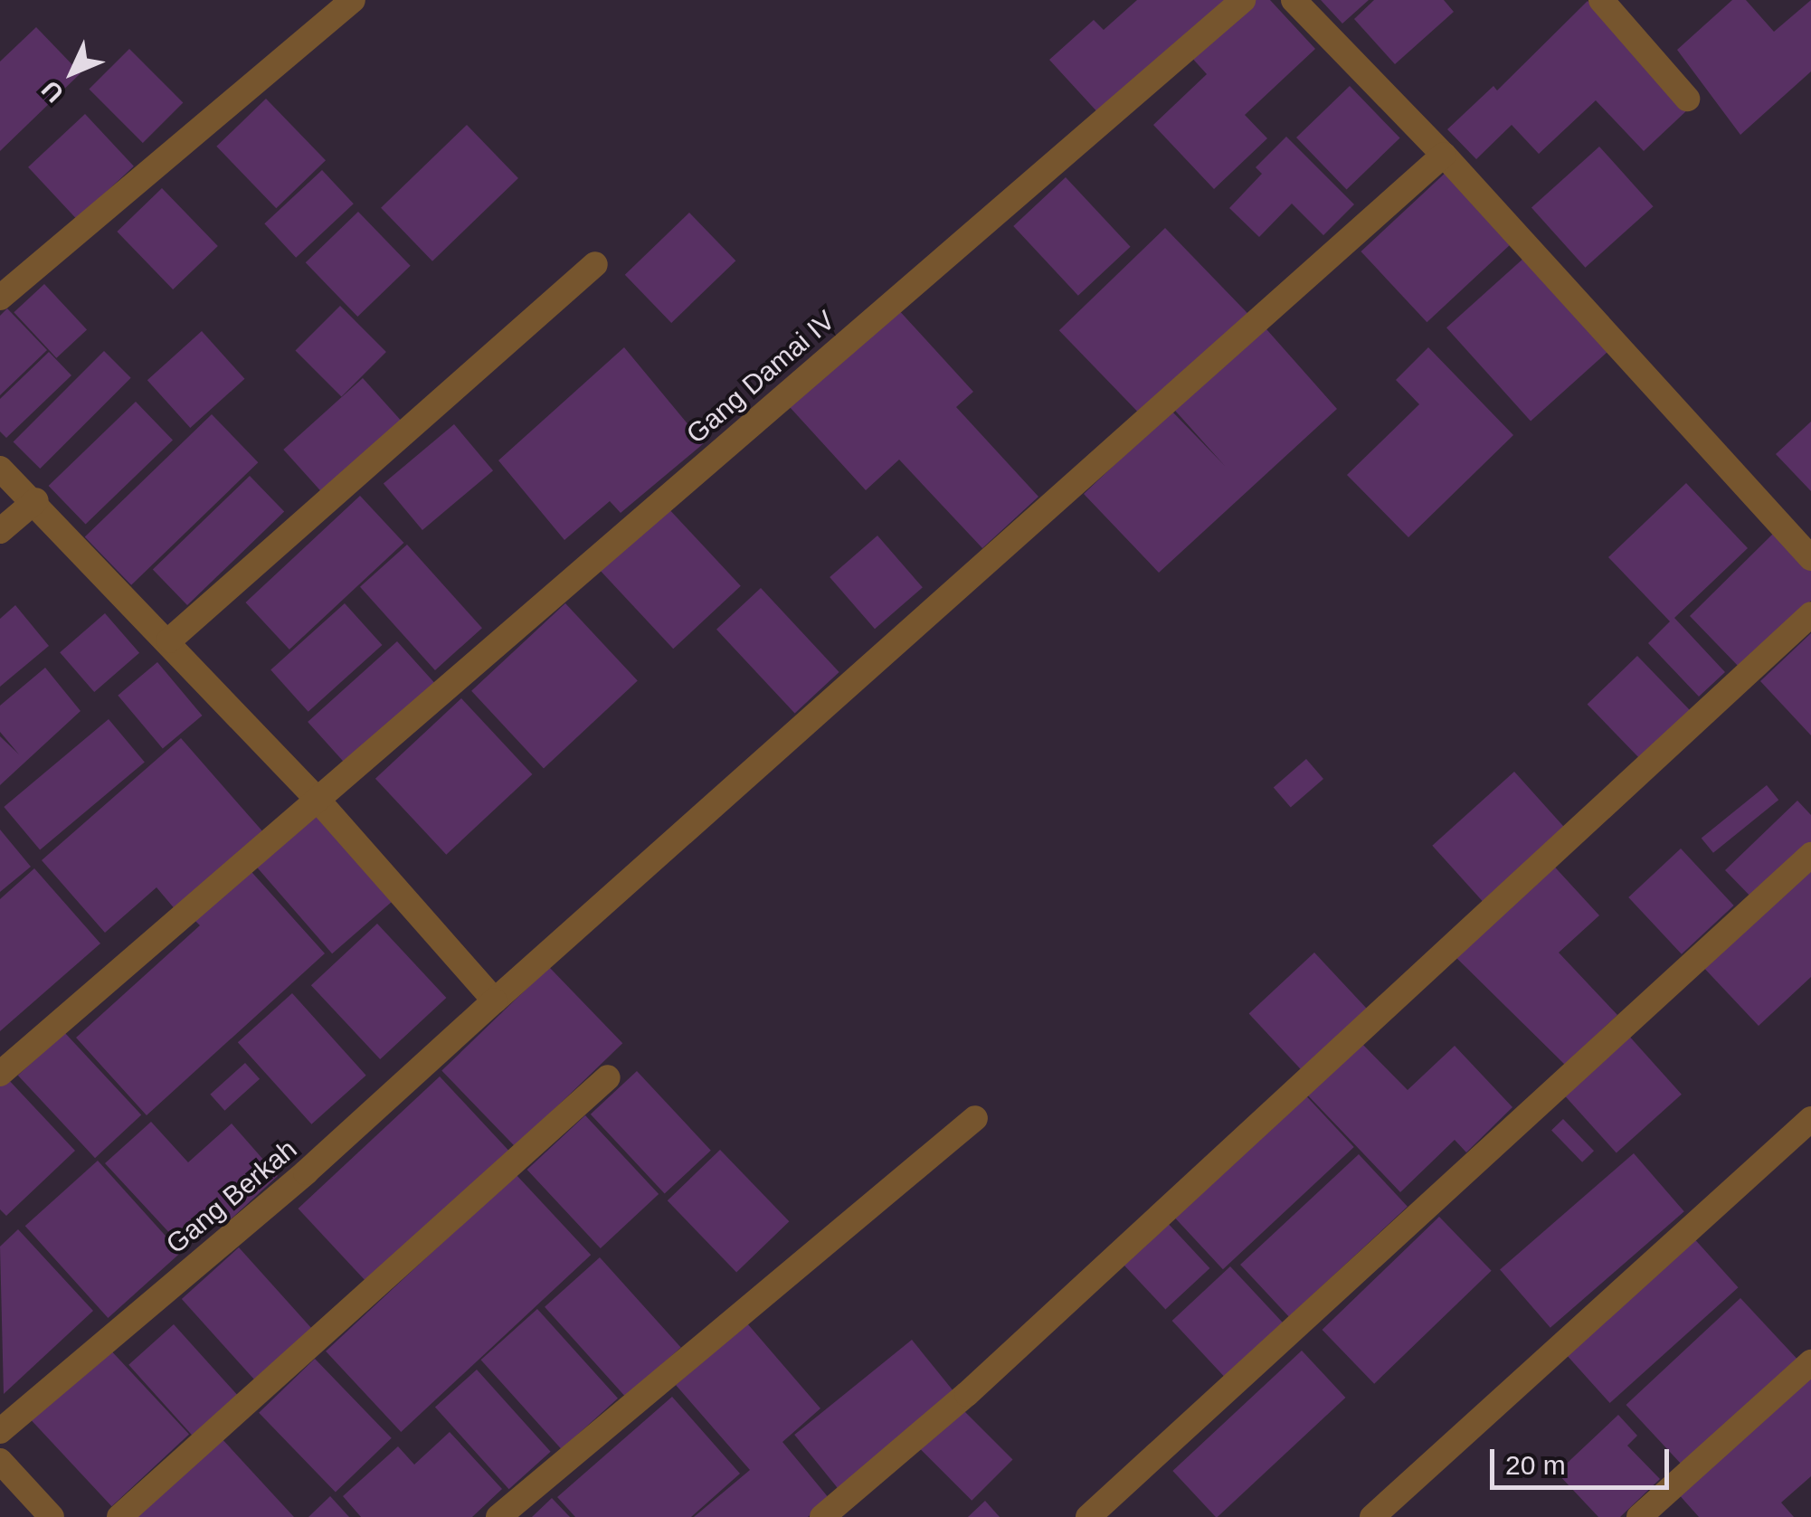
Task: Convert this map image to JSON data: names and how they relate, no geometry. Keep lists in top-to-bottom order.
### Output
{
  "streets": {
    "street": ["Gang Damai IV", "Gang Berkah"]
  },
  "scale_bar": "20 m",
  "north": "bottom left"
}
